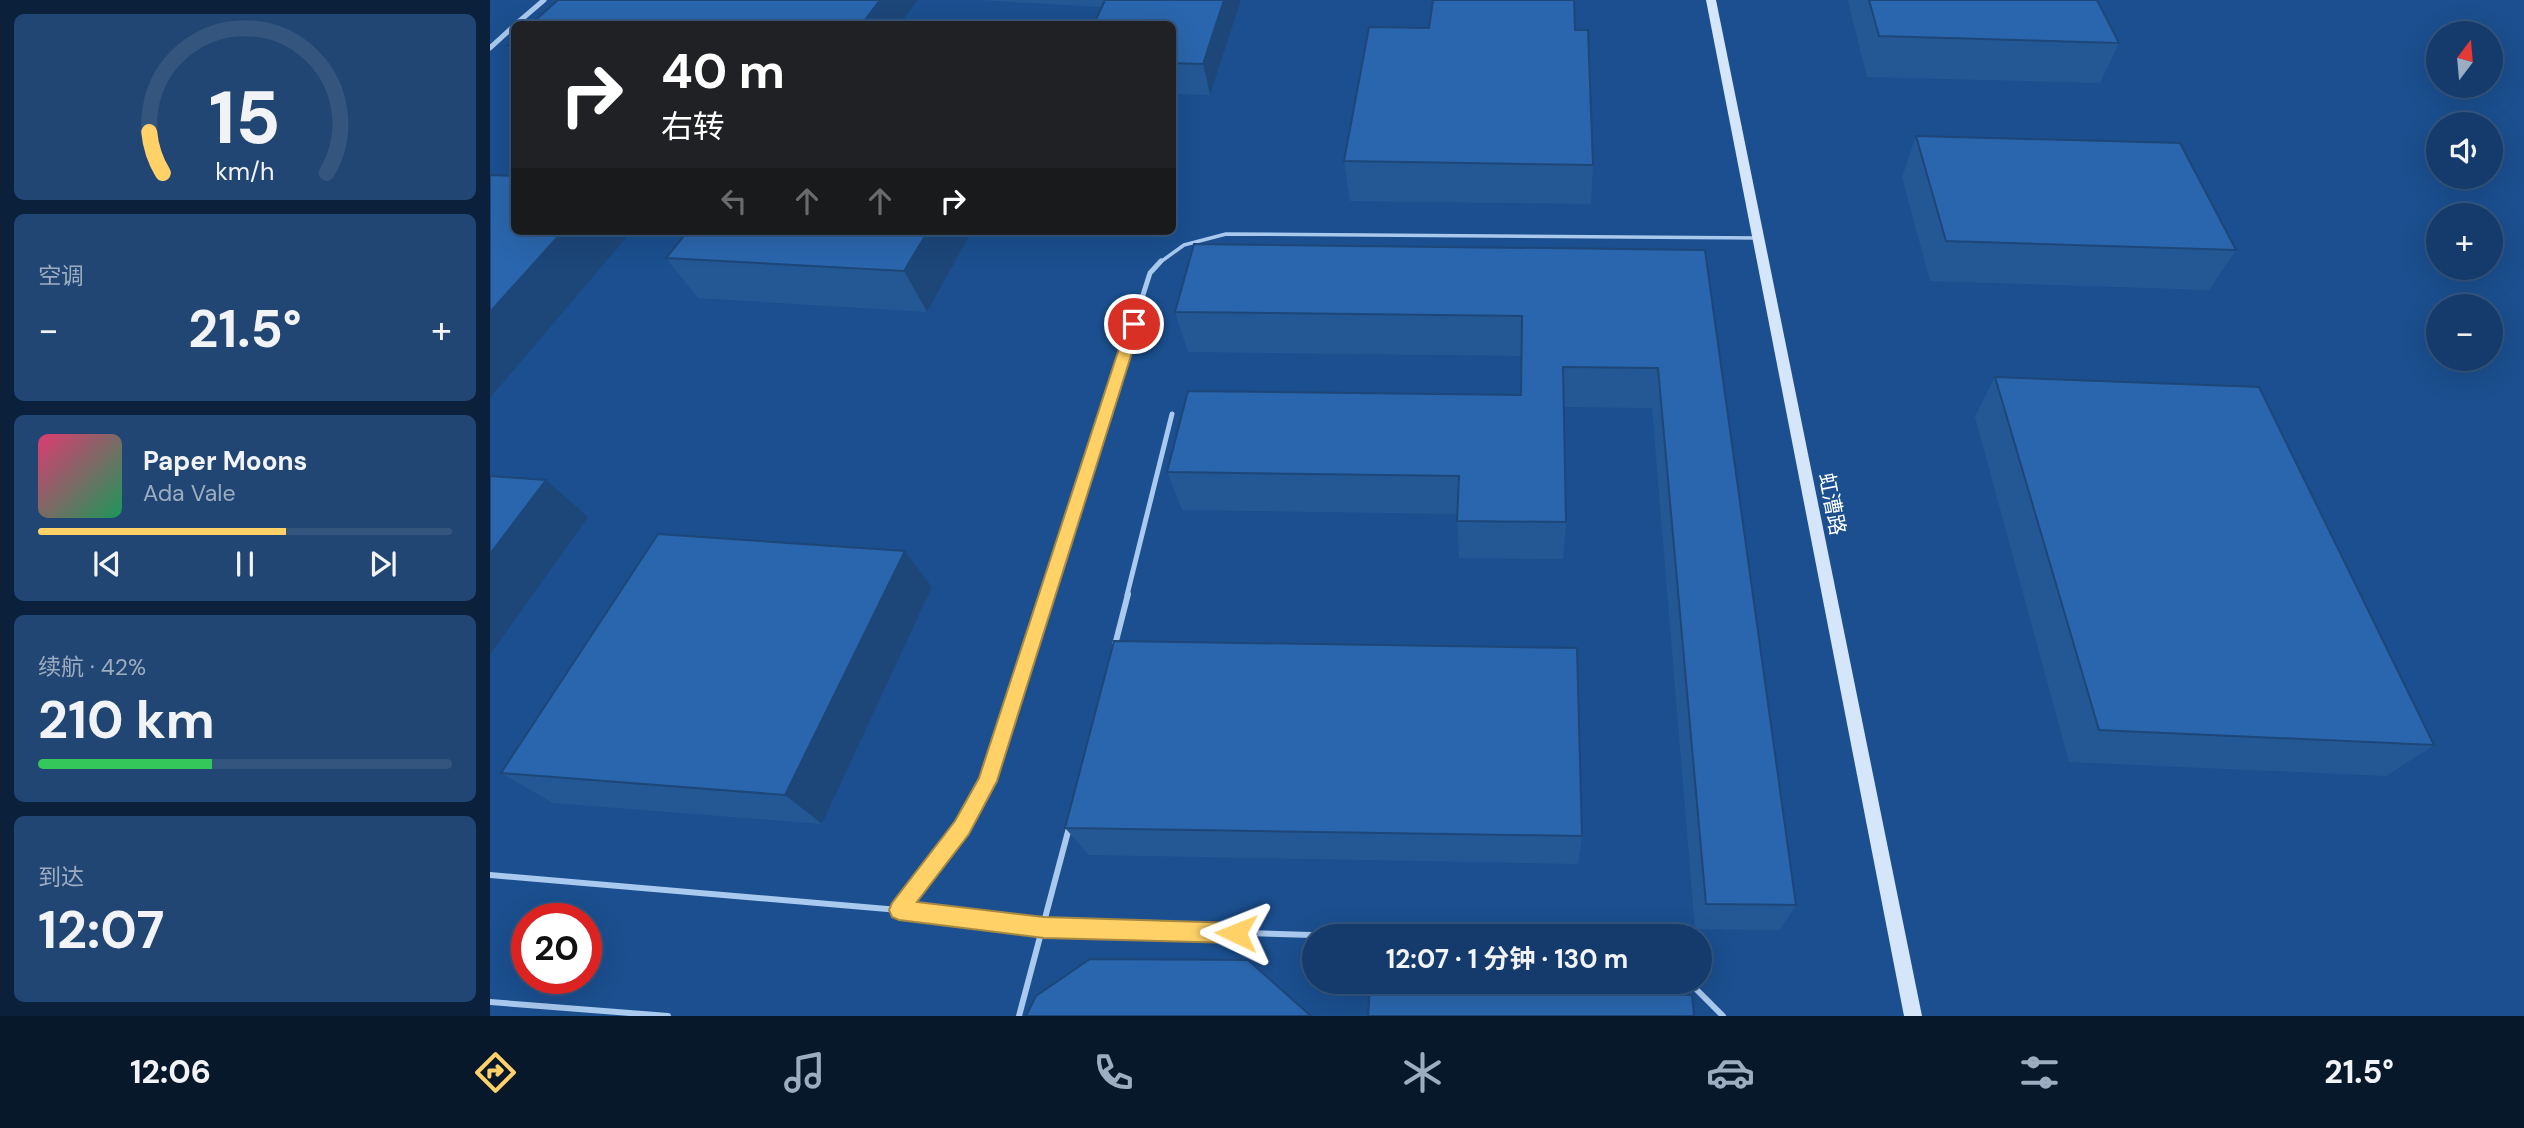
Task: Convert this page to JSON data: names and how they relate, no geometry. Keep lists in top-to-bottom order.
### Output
{
  "streets": {
    "main road": ["虹漕路"]
  },
  "north": "top",
  "page": {
    "map_buttons": ["+", "−"],
    "turn": ["40 m", "右转"],
    "tile": [
      "空调",
      ["续航 · 42%", "210 km"],
      ["到达", "12:07"]
    ],
    "heat": ["−", "21.5°", "+"],
    "song": ["Paper Moons", "Ada Vale"],
    "limit": "20",
    "trip": "12:07 · 1 分钟 · 130 m",
    "tabs": ["12:06", "21.5°"],
    "gauge": ["15", "km/h"]
  }
}
